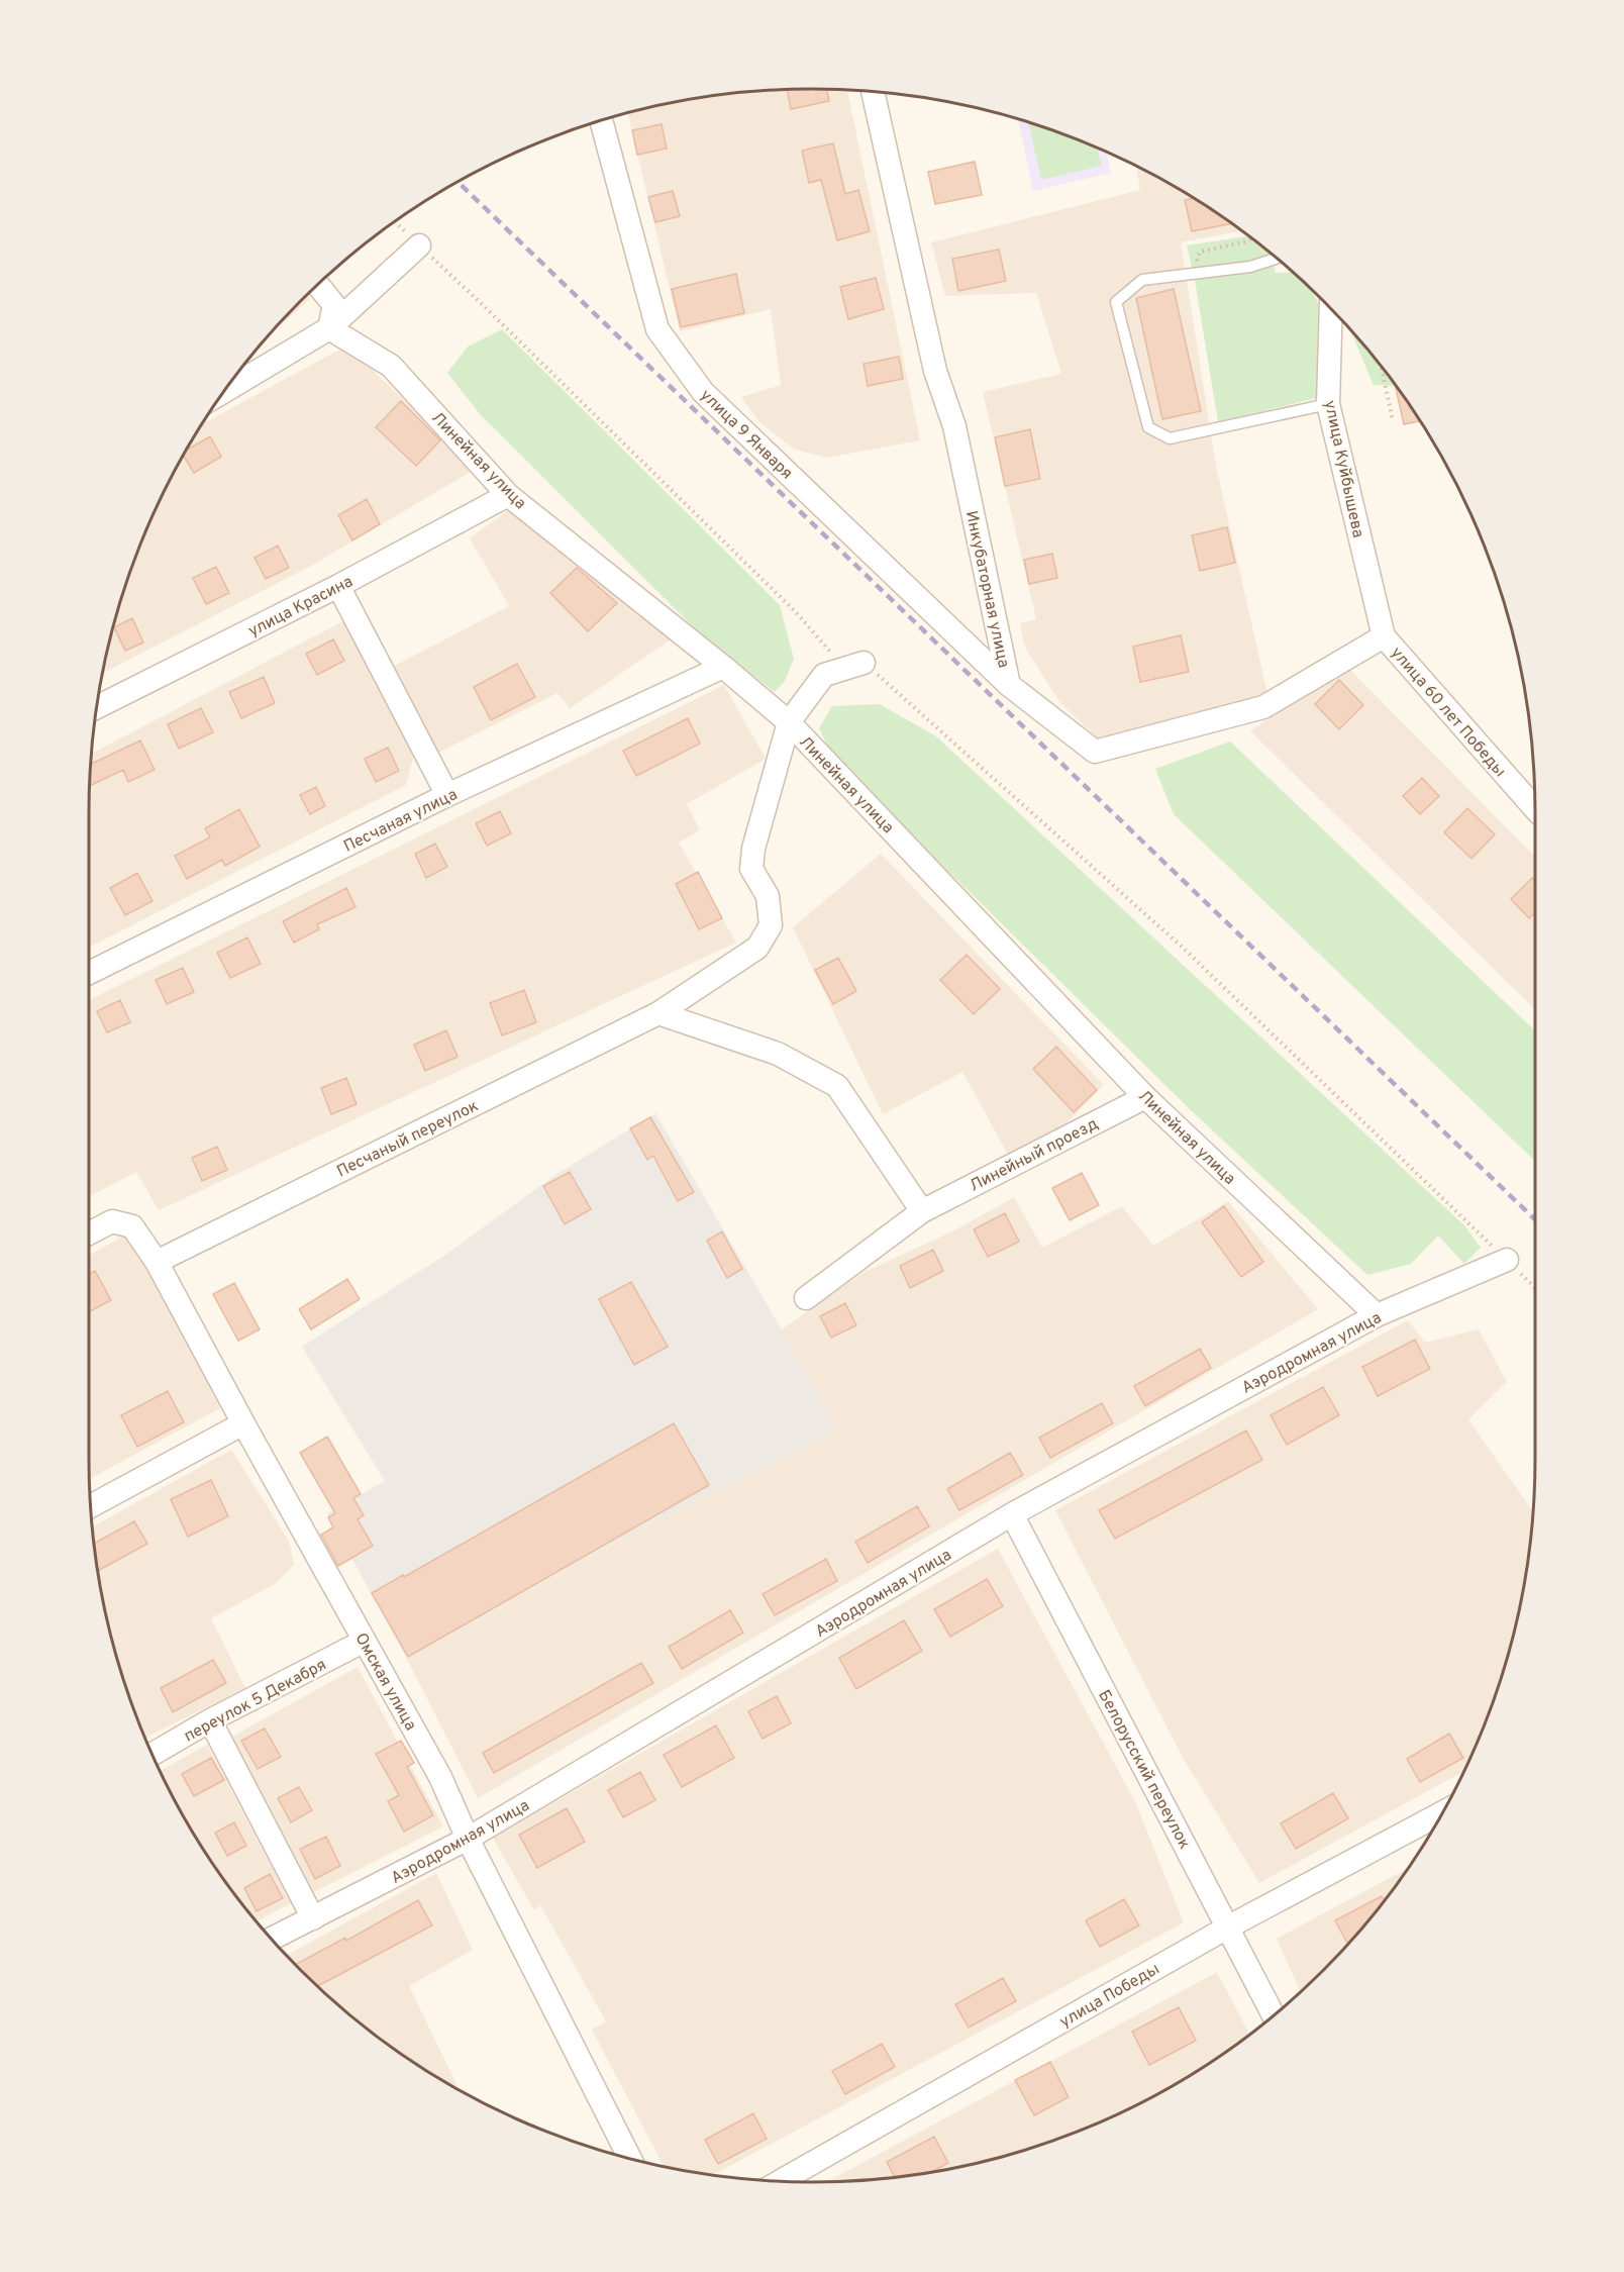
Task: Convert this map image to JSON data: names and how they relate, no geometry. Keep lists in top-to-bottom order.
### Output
{
  "streets": {
    "street": [
      "улица 9 Января",
      "Линейная улица",
      "улица Куйбышева",
      "Инкубаторная улица",
      "улица Красина",
      "улица 60 лет Победы",
      "Песчаная улица",
      "Песчаный переулок",
      "Линейный проезд",
      "Аэродромная улица",
      "Омская улица",
      "переулок 5 Декабря",
      "Белорусский переулок",
      "улица Победы"
    ]
  },
  "crossings": [
    ["улица 9 Января", "Инкубаторная улица"],
    ["Линейная улица", "улица Красина"],
    ["Линейная улица", "Песчаная улица"],
    ["Линейная улица", "Линейный проезд"],
    ["Линейная улица", "Аэродромная улица"],
    ["улица Куйбышева", "Инкубаторная улица"],
    ["улица Куйбышева", "улица 60 лет Победы"],
    ["Инкубаторная улица", "улица 60 лет Победы"],
    ["Песчаный переулок", "Омская улица"],
    ["Аэродромная улица", "Омская улица"],
    ["Аэродромная улица", "Белорусский переулок"],
    ["Омская улица", "переулок 5 Декабря"],
    ["Белорусский переулок", "улица Победы"]
  ]
}
